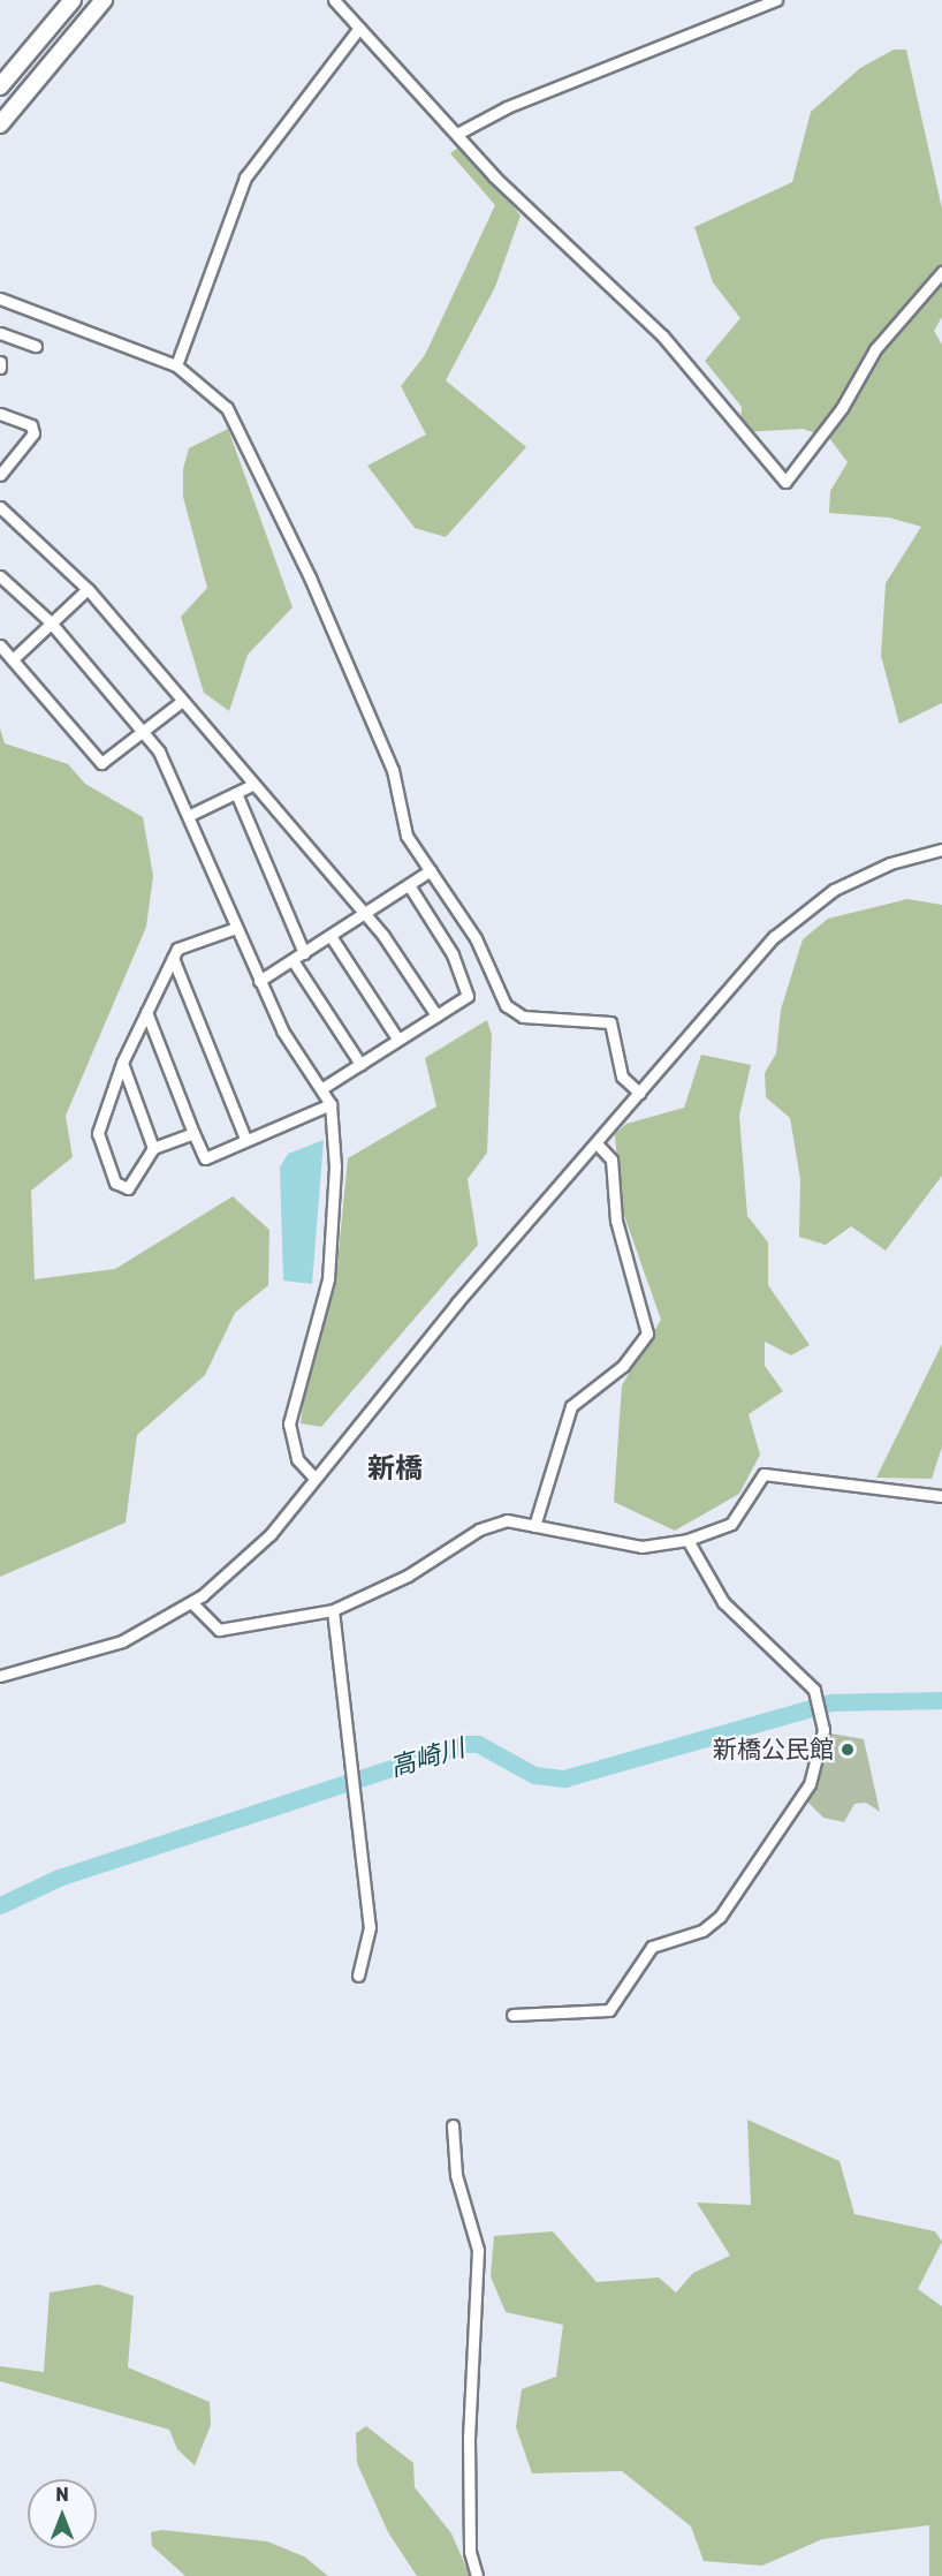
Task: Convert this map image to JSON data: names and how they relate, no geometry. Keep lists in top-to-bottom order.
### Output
{
  "districts": ["新橋"],
  "water": ["高崎川"],
  "places": ["新橋公民館"],
  "north": "top"
}
